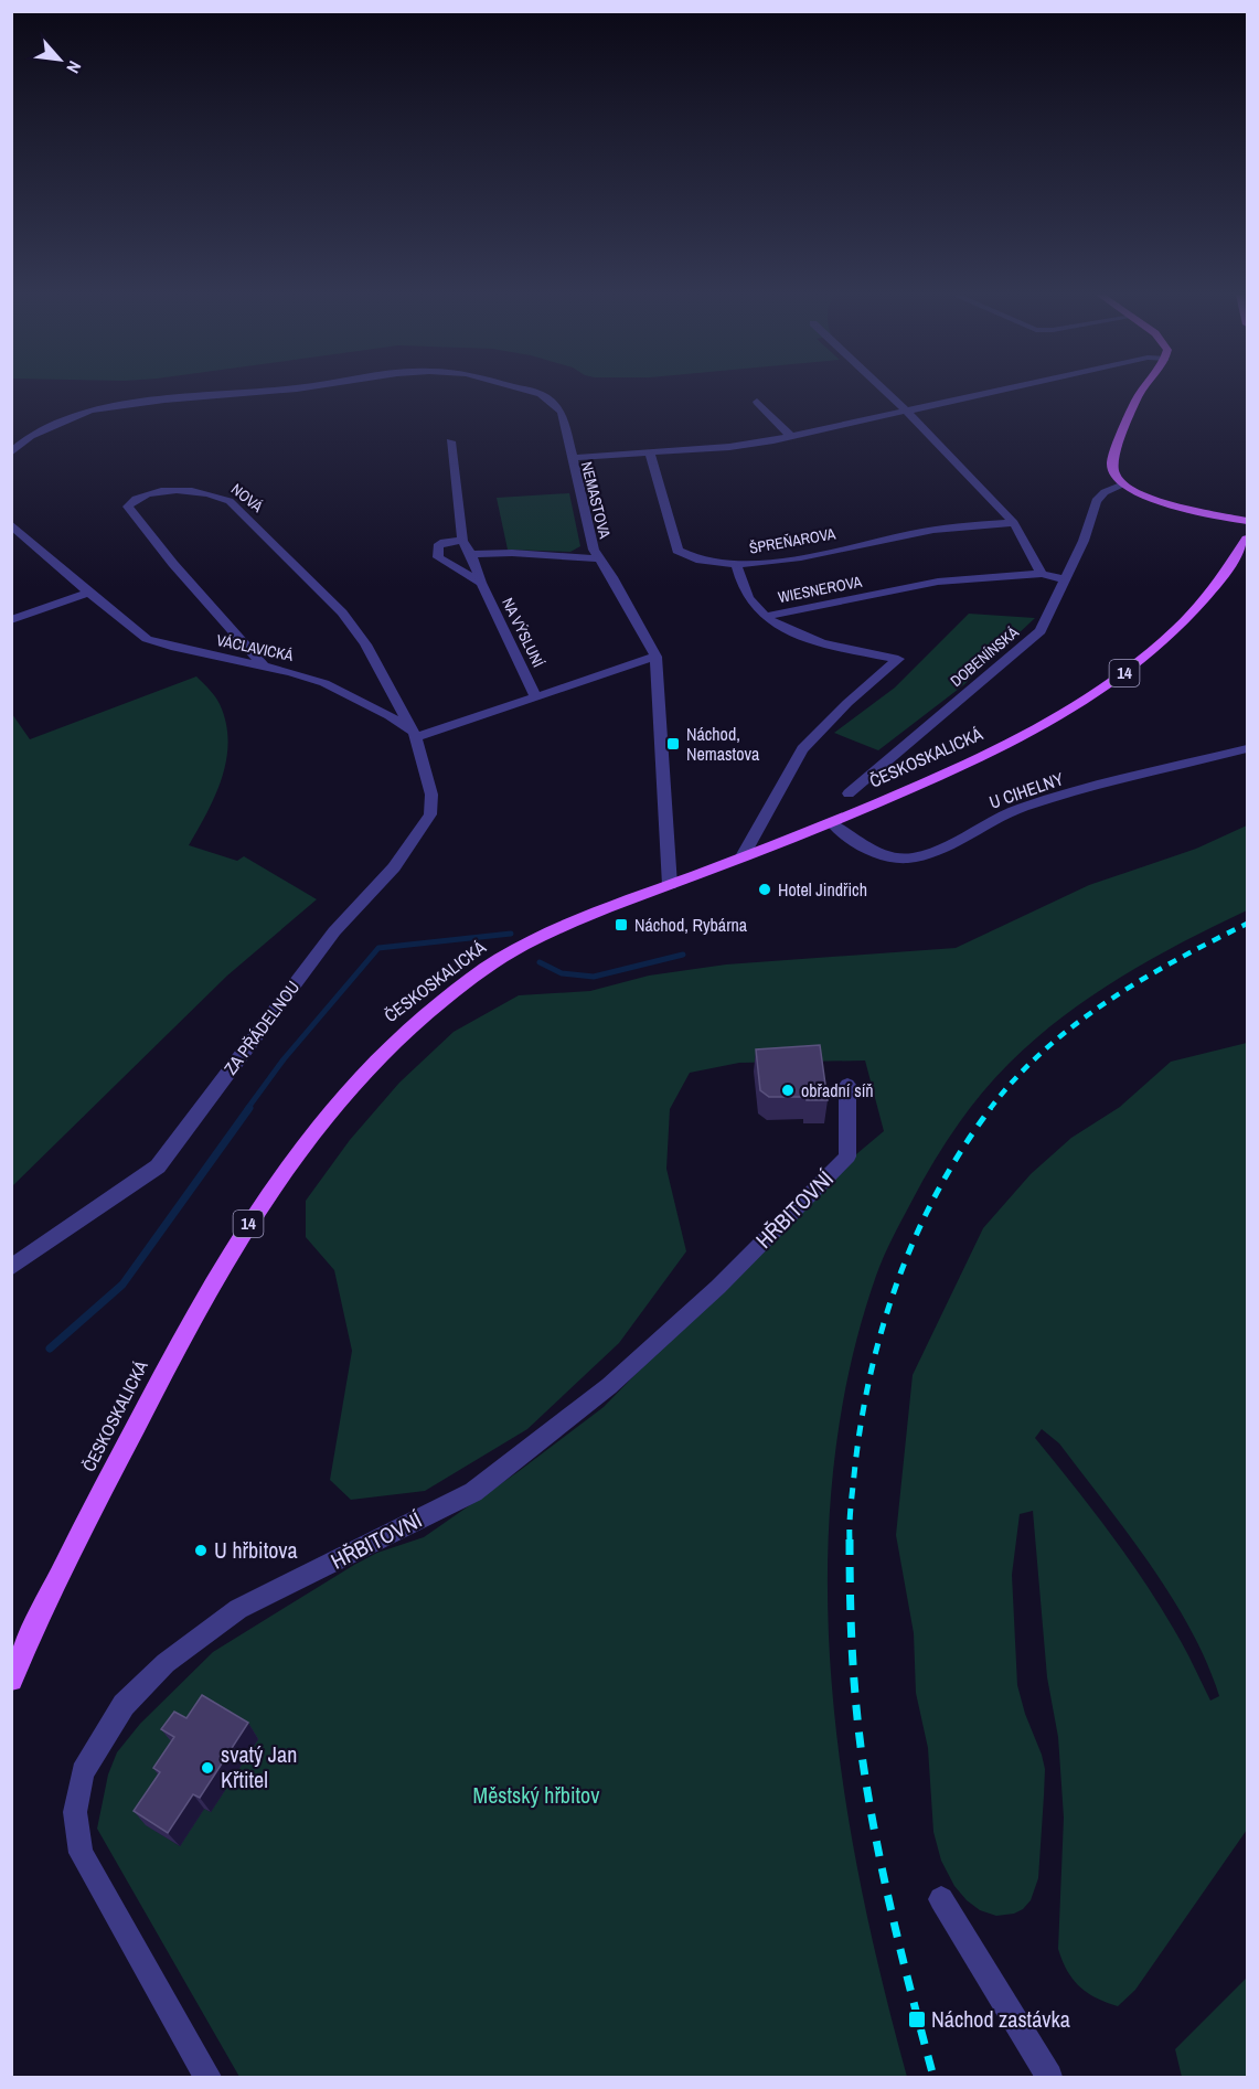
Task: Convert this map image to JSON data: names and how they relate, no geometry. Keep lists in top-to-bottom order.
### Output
{
  "streets": {
    "main road": ["14", "ČESKOSKALICKÁ"],
    "street": [
      "NOVÁ",
      "NEMASTOVA",
      "ŠPREŇAROVA",
      "WIESNEROVA",
      "NA VÝSLUNÍ",
      "VÁCLAVICKÁ",
      "DOBENÍNSKÁ",
      "U CIHELNY",
      "ZA PŘÁDELNOU",
      "HŘBITOVNÍ"
    ]
  },
  "crossings": [
    ["NOVÁ", "VÁCLAVICKÁ"],
    ["NOVÁ", "ZA PŘÁDELNOU"],
    ["NEMASTOVA", "ČESKOSKALICKÁ"],
    ["WIESNEROVA", "DOBENÍNSKÁ"],
    ["WIESNEROVA", "ČESKOSKALICKÁ"],
    ["VÁCLAVICKÁ", "ZA PŘÁDELNOU"],
    ["ČESKOSKALICKÁ", "U CIHELNY"]
  ],
  "parks": ["Městský hřbitov"],
  "places": {
    "transit": ["Náchod, Nemastova", "Náchod, Rybárna", "Náchod zastávka"],
    "other": [
      "Hotel Jindřich",
      "obřadní síň",
      "U hřbitova",
      "svatý Jan Křtitel"
    ]
  },
  "north": "bottom right"
}
